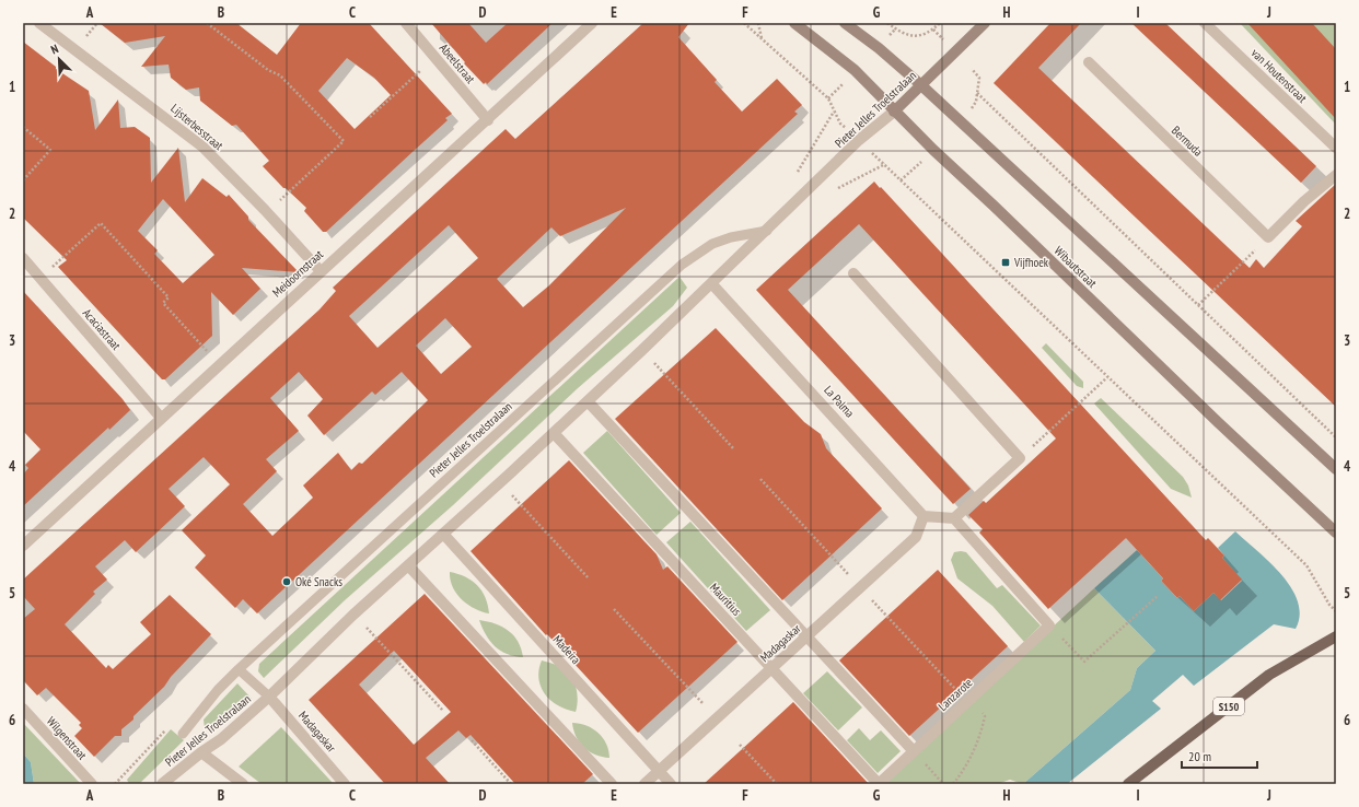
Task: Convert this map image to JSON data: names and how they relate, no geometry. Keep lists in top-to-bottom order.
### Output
{
  "streets": {
    "main road": ["Pieter Jelles Troelstralaan", "Wibautstraat", "S150"],
    "street": [
      "Abeelstraat",
      "van Houtenstraat",
      "Lijsterbesstraat",
      "Bermuda",
      "Meidoornstraat",
      "Acaciastraat",
      "La Palma",
      "Mauritius",
      "Madagaskar",
      "Madeira",
      "Lanzarote",
      "Wilgenstraat"
    ]
  },
  "crossings": [
    ["Abeelstraat", "Meidoornstraat"],
    ["Pieter Jelles Troelstralaan", "Wibautstraat"],
    ["Pieter Jelles Troelstralaan", "La Palma"],
    ["Pieter Jelles Troelstralaan", "Mauritius"],
    ["Pieter Jelles Troelstralaan", "Madagaskar"],
    ["Pieter Jelles Troelstralaan", "Madeira"],
    ["Lijsterbesstraat", "Meidoornstraat"],
    ["Meidoornstraat", "Acaciastraat"],
    ["La Palma", "Madagaskar"],
    ["Mauritius", "Madagaskar"],
    ["Mauritius", "Lanzarote"],
    ["Madagaskar", "Madeira"]
  ],
  "places": {
    "transit": ["Vijfhoek"],
    "other": ["Oké Snacks"]
  },
  "scale_bar": "20 m",
  "north": "top left",
  "grid": {
    "columns": [
      "A",
      "B",
      "C",
      "D",
      "E",
      "F",
      "G",
      "H",
      "I",
      "J"
    ],
    "rows": [
      "1",
      "2",
      "3",
      "4",
      "5",
      "6"
    ]
  }
}
